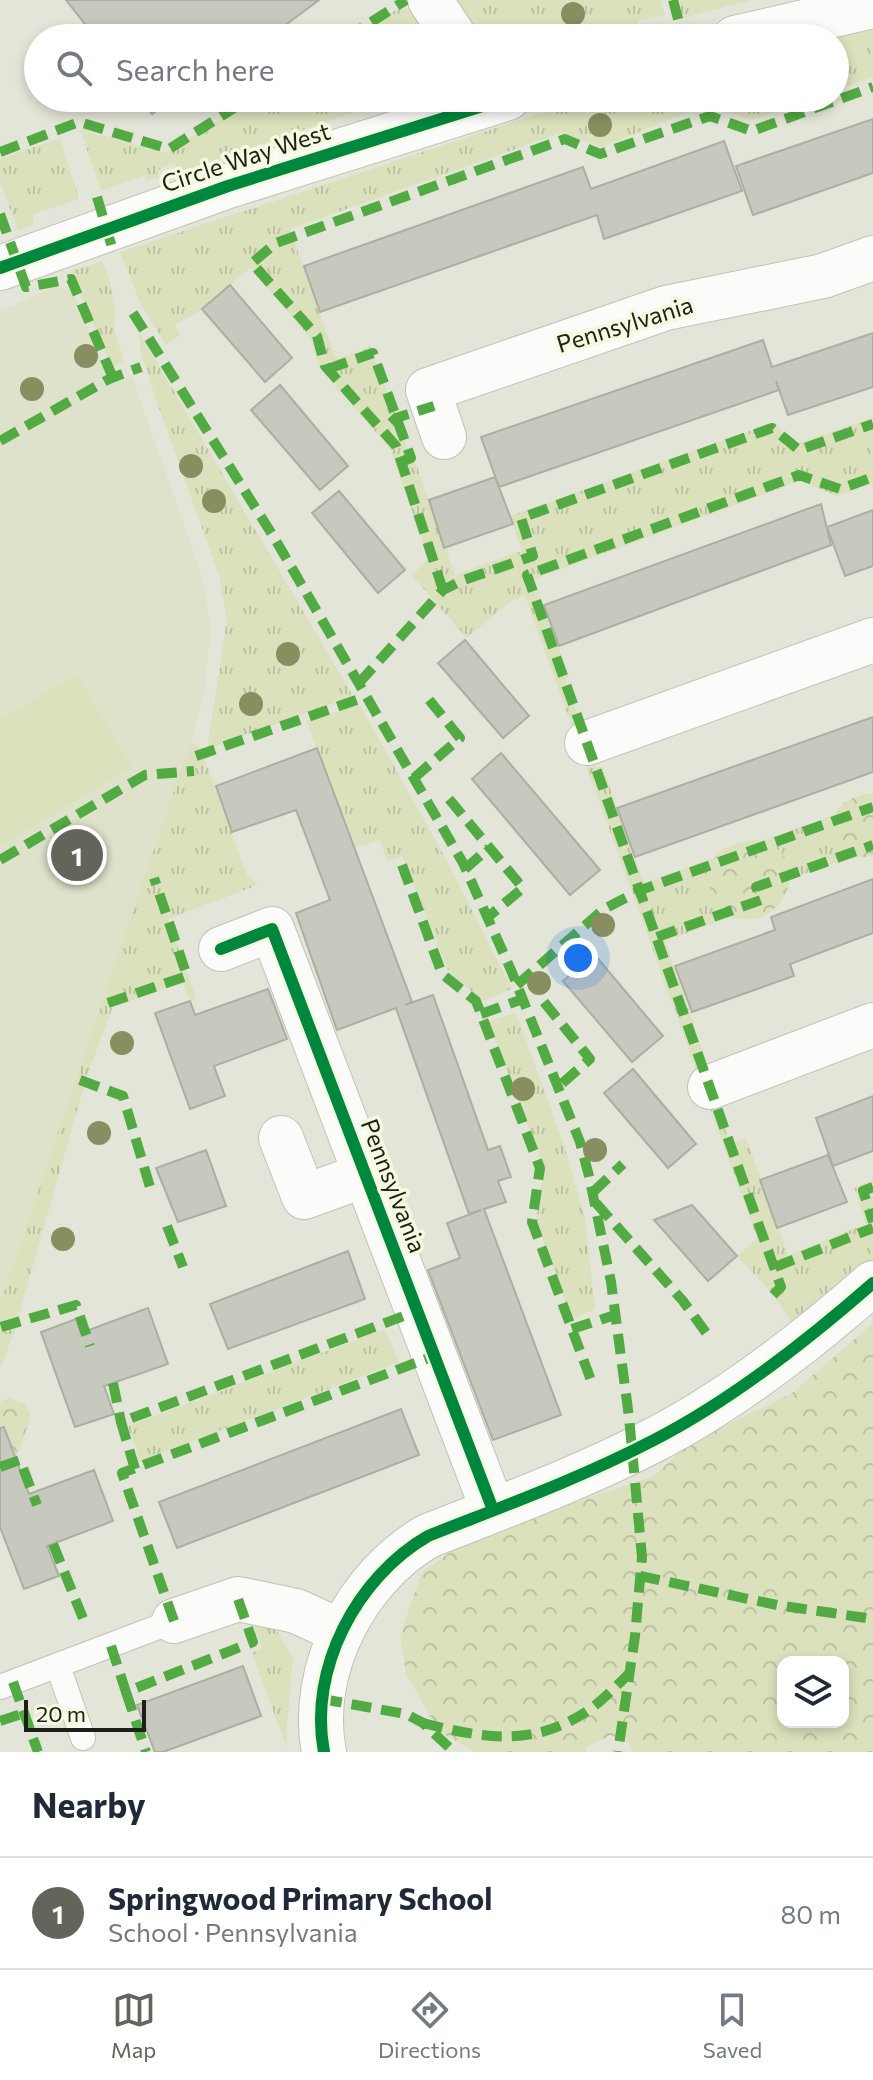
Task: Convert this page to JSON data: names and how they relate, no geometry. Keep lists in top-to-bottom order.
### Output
{
  "streets": {
    "street": ["Circle Way West", "Pennsylvania"]
  },
  "scale_bar": "20 m",
  "page": {
    "search": "Search here",
    "pins": "1",
    "scale": "20 m",
    "heading": "Nearby",
    "list": [
      {
        "mark": "1",
        "name": "Springwood Primary School",
        "note": "School · Pennsylvania",
        "value": "80 m"
      }
    ],
    "nav": ["Map", "Directions", "Saved"]
  }
}
